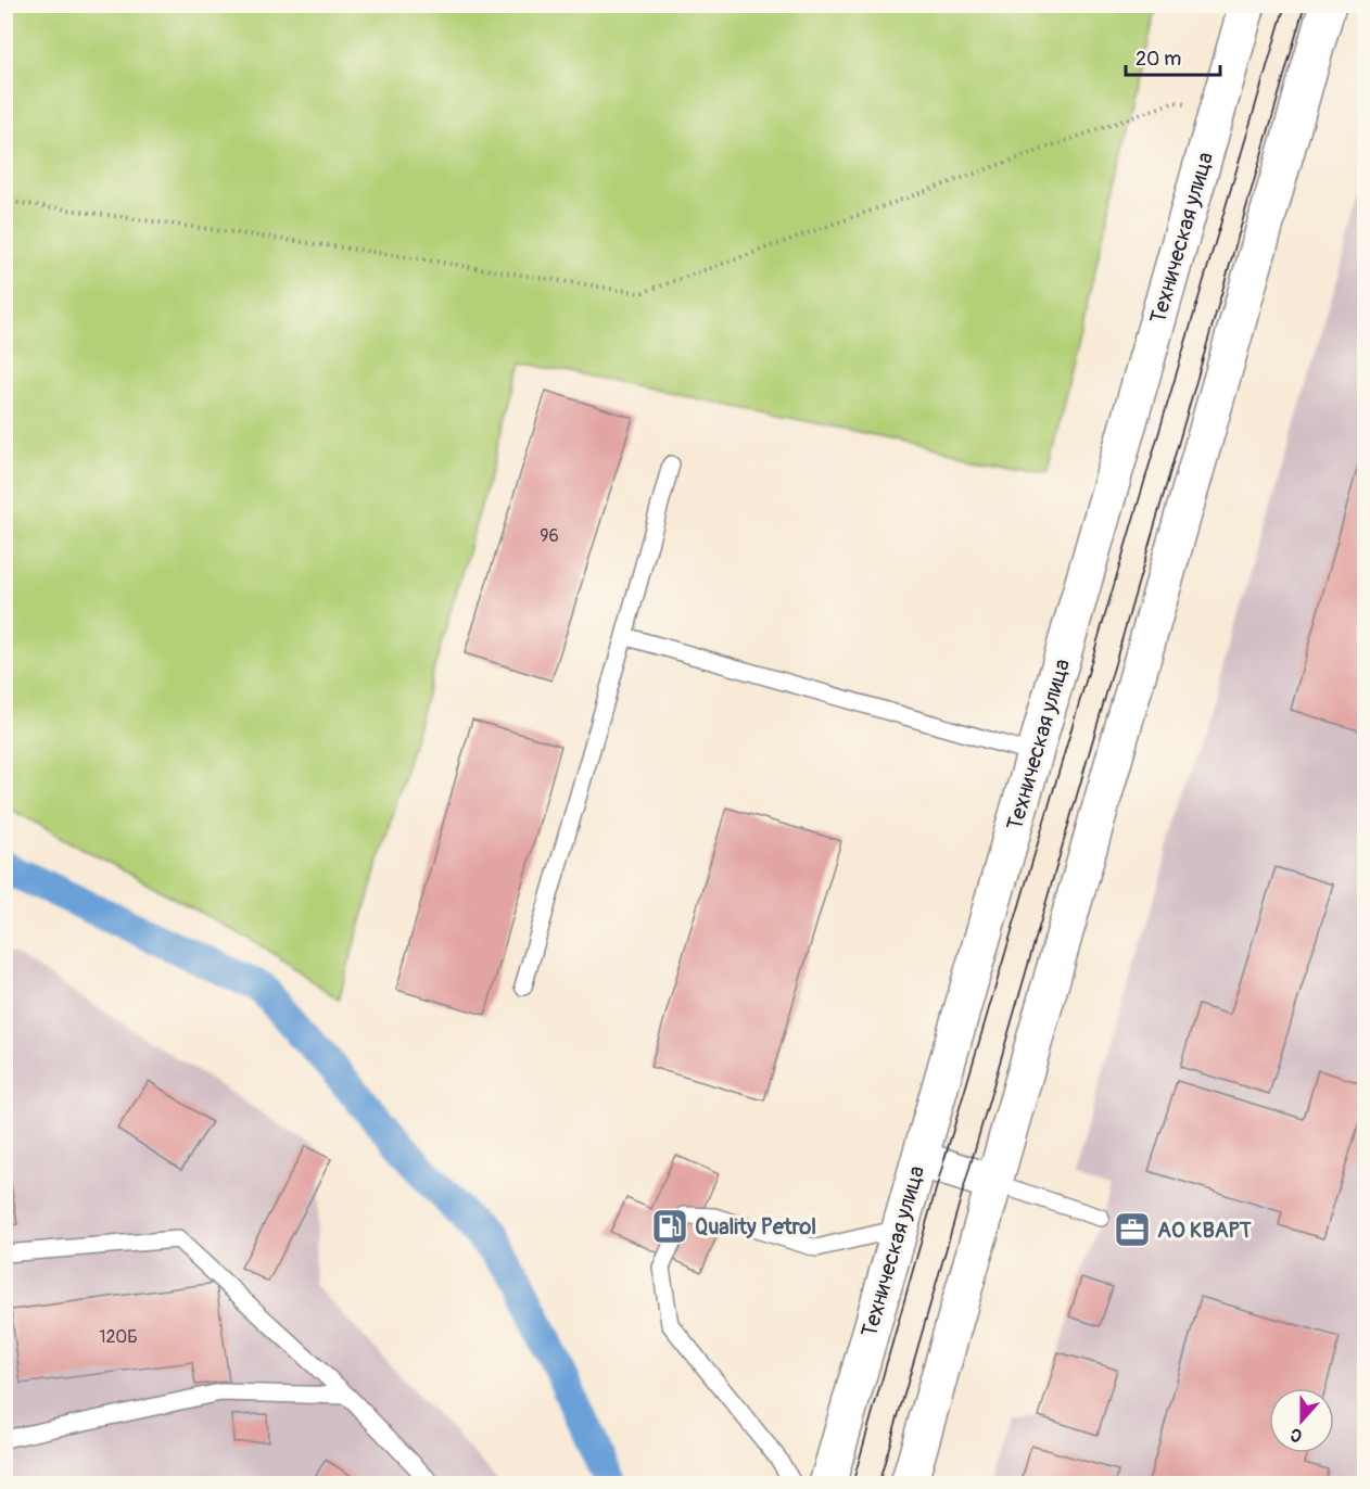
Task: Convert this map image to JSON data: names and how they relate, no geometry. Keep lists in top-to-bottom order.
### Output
{
  "streets": {
    "main road": ["Техническая улица"]
  },
  "places": {
    "fuel station": ["Quality Petrol"],
    "office": ["АО КВАРТ"]
  },
  "house_numbers": ["96", "120Б"],
  "scale_bar": "20 m",
  "north": "bottom"
}
